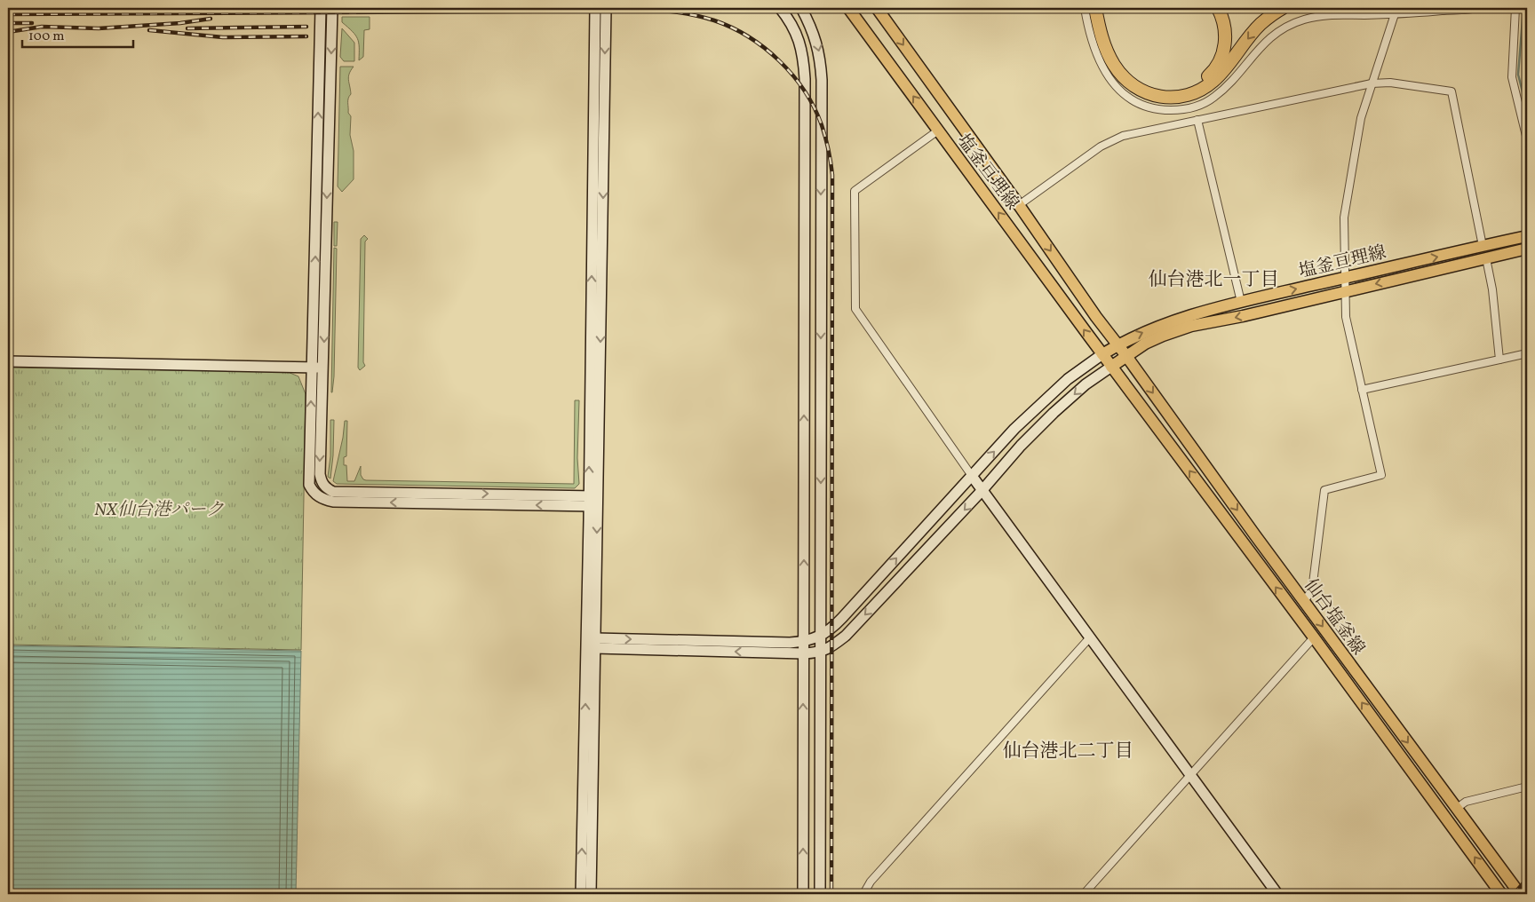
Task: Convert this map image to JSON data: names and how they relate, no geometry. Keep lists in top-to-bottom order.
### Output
{
  "streets": {
    "main road": ["塩釜亘理線", "仙台塩釜線"]
  },
  "crossings": [
    ["塩釜亘理線", "仙台塩釜線"]
  ],
  "districts": ["仙台港北一丁目", "仙台港北二丁目"],
  "parks": ["NX仙台港パーク"],
  "scale_bar": "100 m"
}
